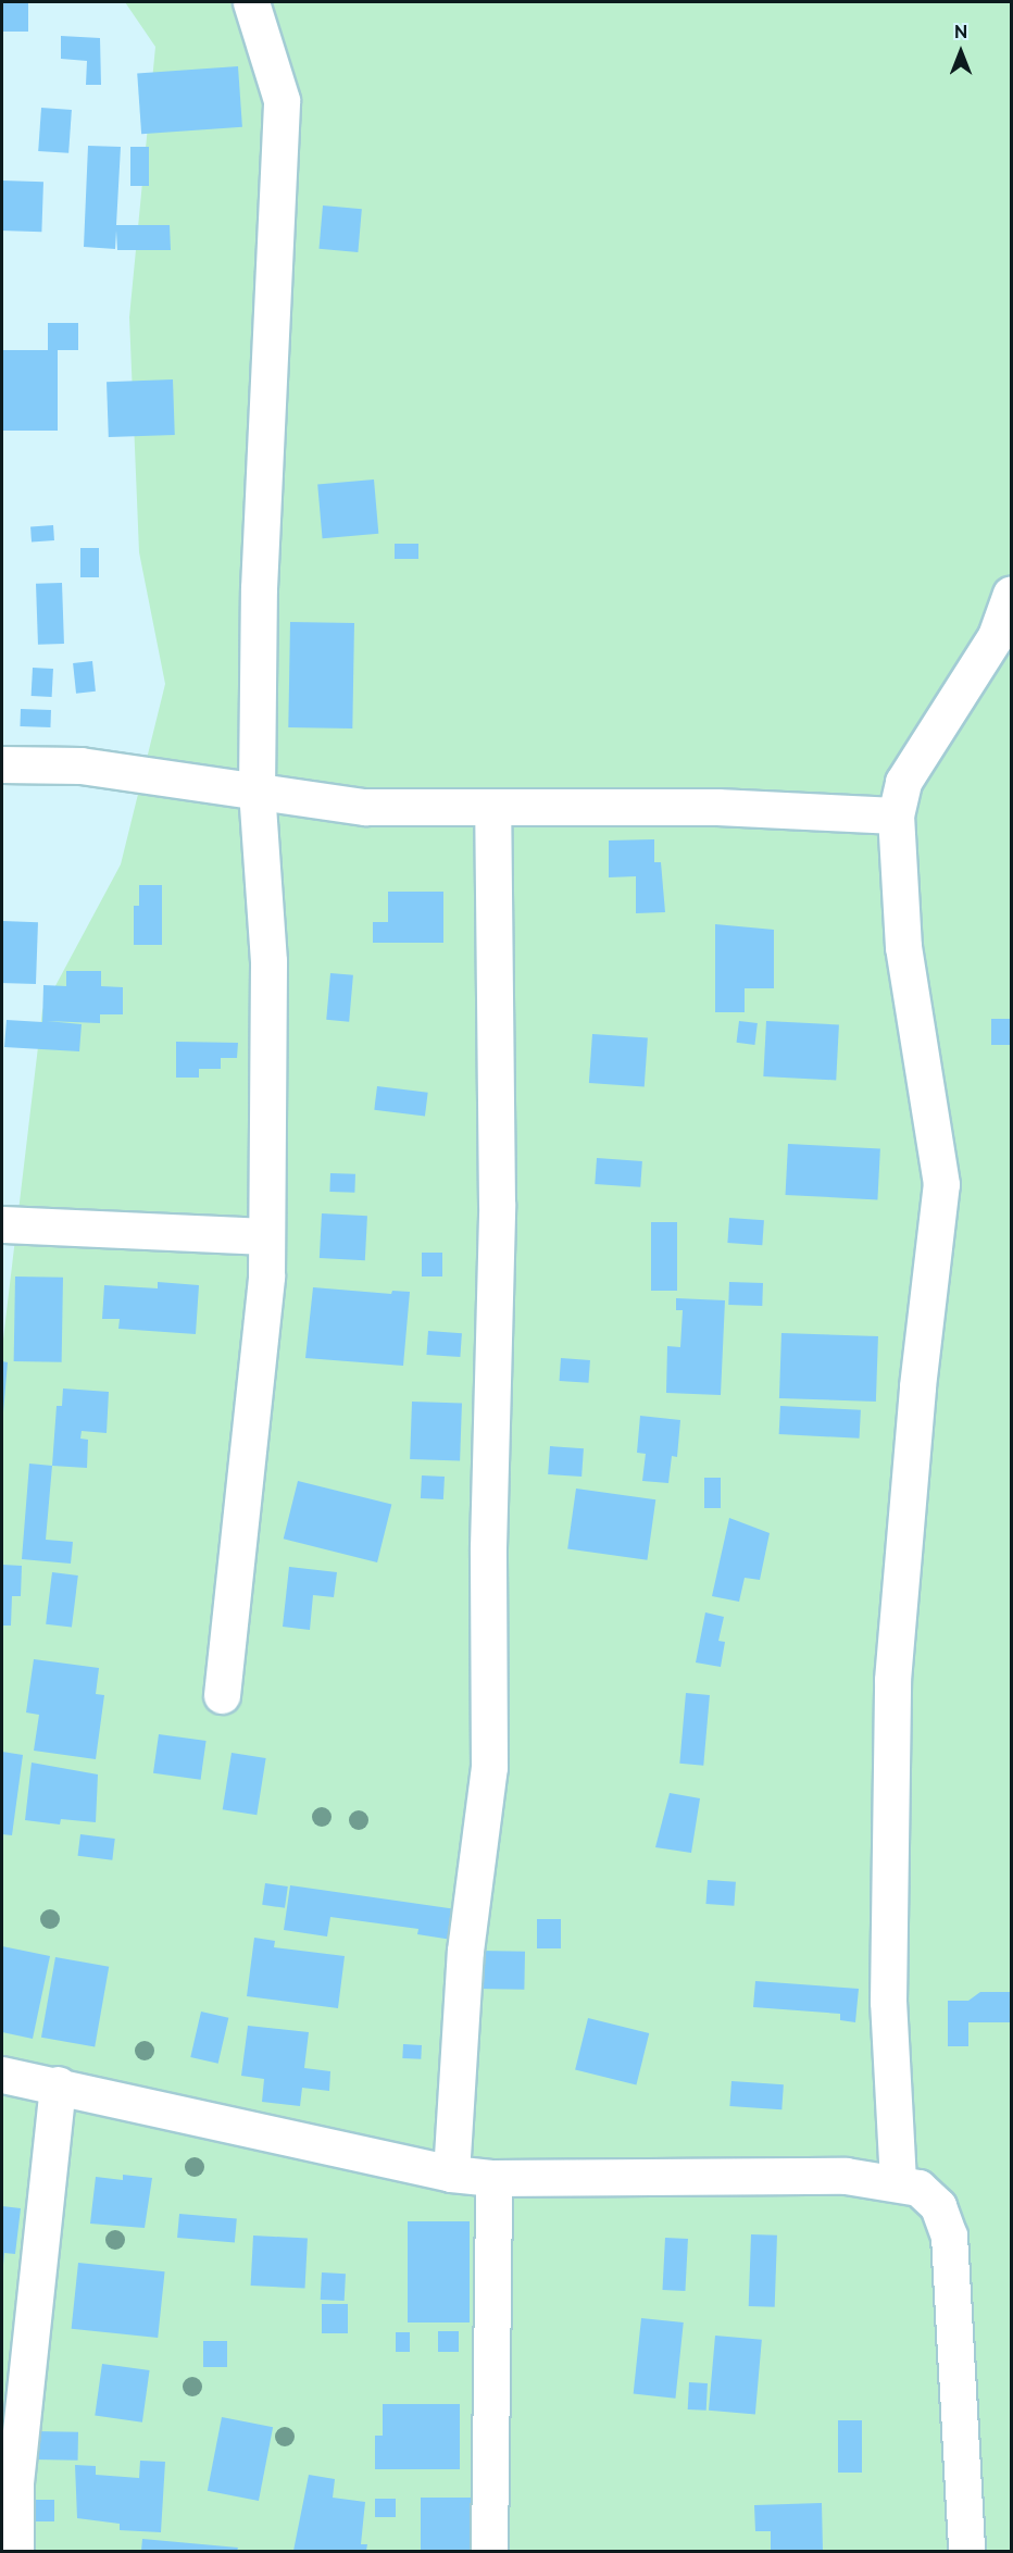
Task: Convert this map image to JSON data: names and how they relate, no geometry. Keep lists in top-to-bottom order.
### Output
{
  "north": "top"
}
